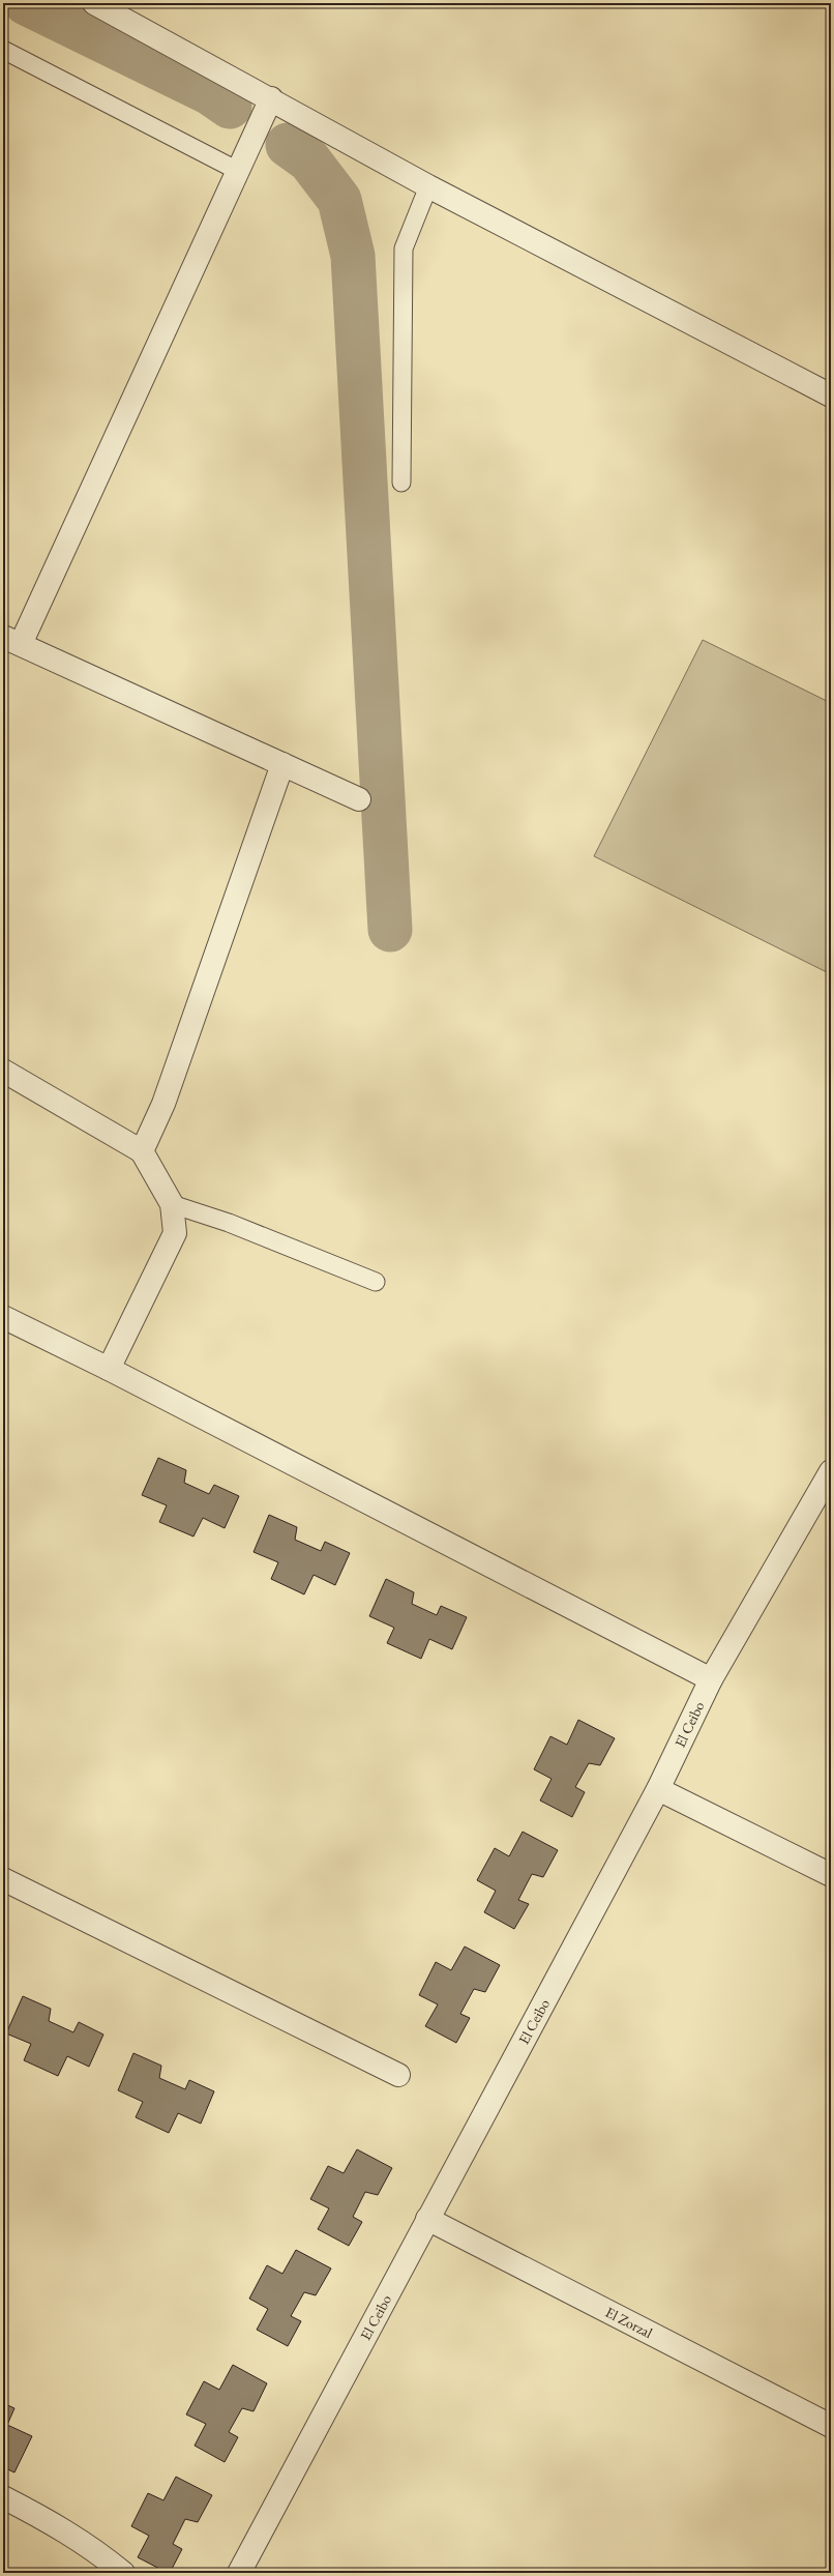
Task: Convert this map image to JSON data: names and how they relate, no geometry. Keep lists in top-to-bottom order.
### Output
{
  "streets": {
    "street": ["El Ceibo", "El Zorzal"]
  },
  "crossings": [
    ["El Ceibo", "El Zorzal"]
  ]
}
